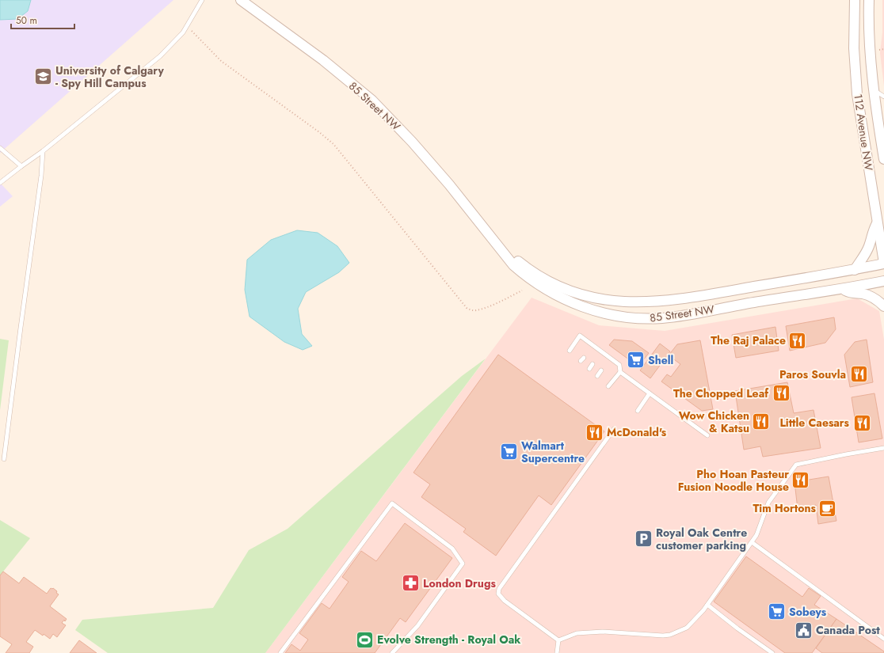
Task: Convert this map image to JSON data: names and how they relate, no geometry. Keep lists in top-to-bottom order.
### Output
{
  "streets": {
    "street": ["85 Street NW", "112 Avenue NW"]
  },
  "crossings": [
    ["85 Street NW", "112 Avenue NW"]
  ],
  "places": {
    "school or university": ["University of Calgary - Spy Hill Campus"],
    "restaurant": [
      "The Raj Palace",
      "Paros Souvla",
      "The Chopped Leaf",
      "Wow Chicken & Katsu",
      "Little Caesars",
      "McDonald's",
      "Pho Hoan Pasteur Fusion Noodle House"
    ],
    "supermarket": ["Shell", "Walmart Supercentre", "Sobeys"],
    "cafe": ["Tim Hortons"],
    "parking": ["Royal Oak Centre customer parking"],
    "pharmacy": ["London Drugs"],
    "public building": ["Canada Post"],
    "sports": ["Evolve Strength - Royal Oak"]
  },
  "scale_bar": "50 m"
}
